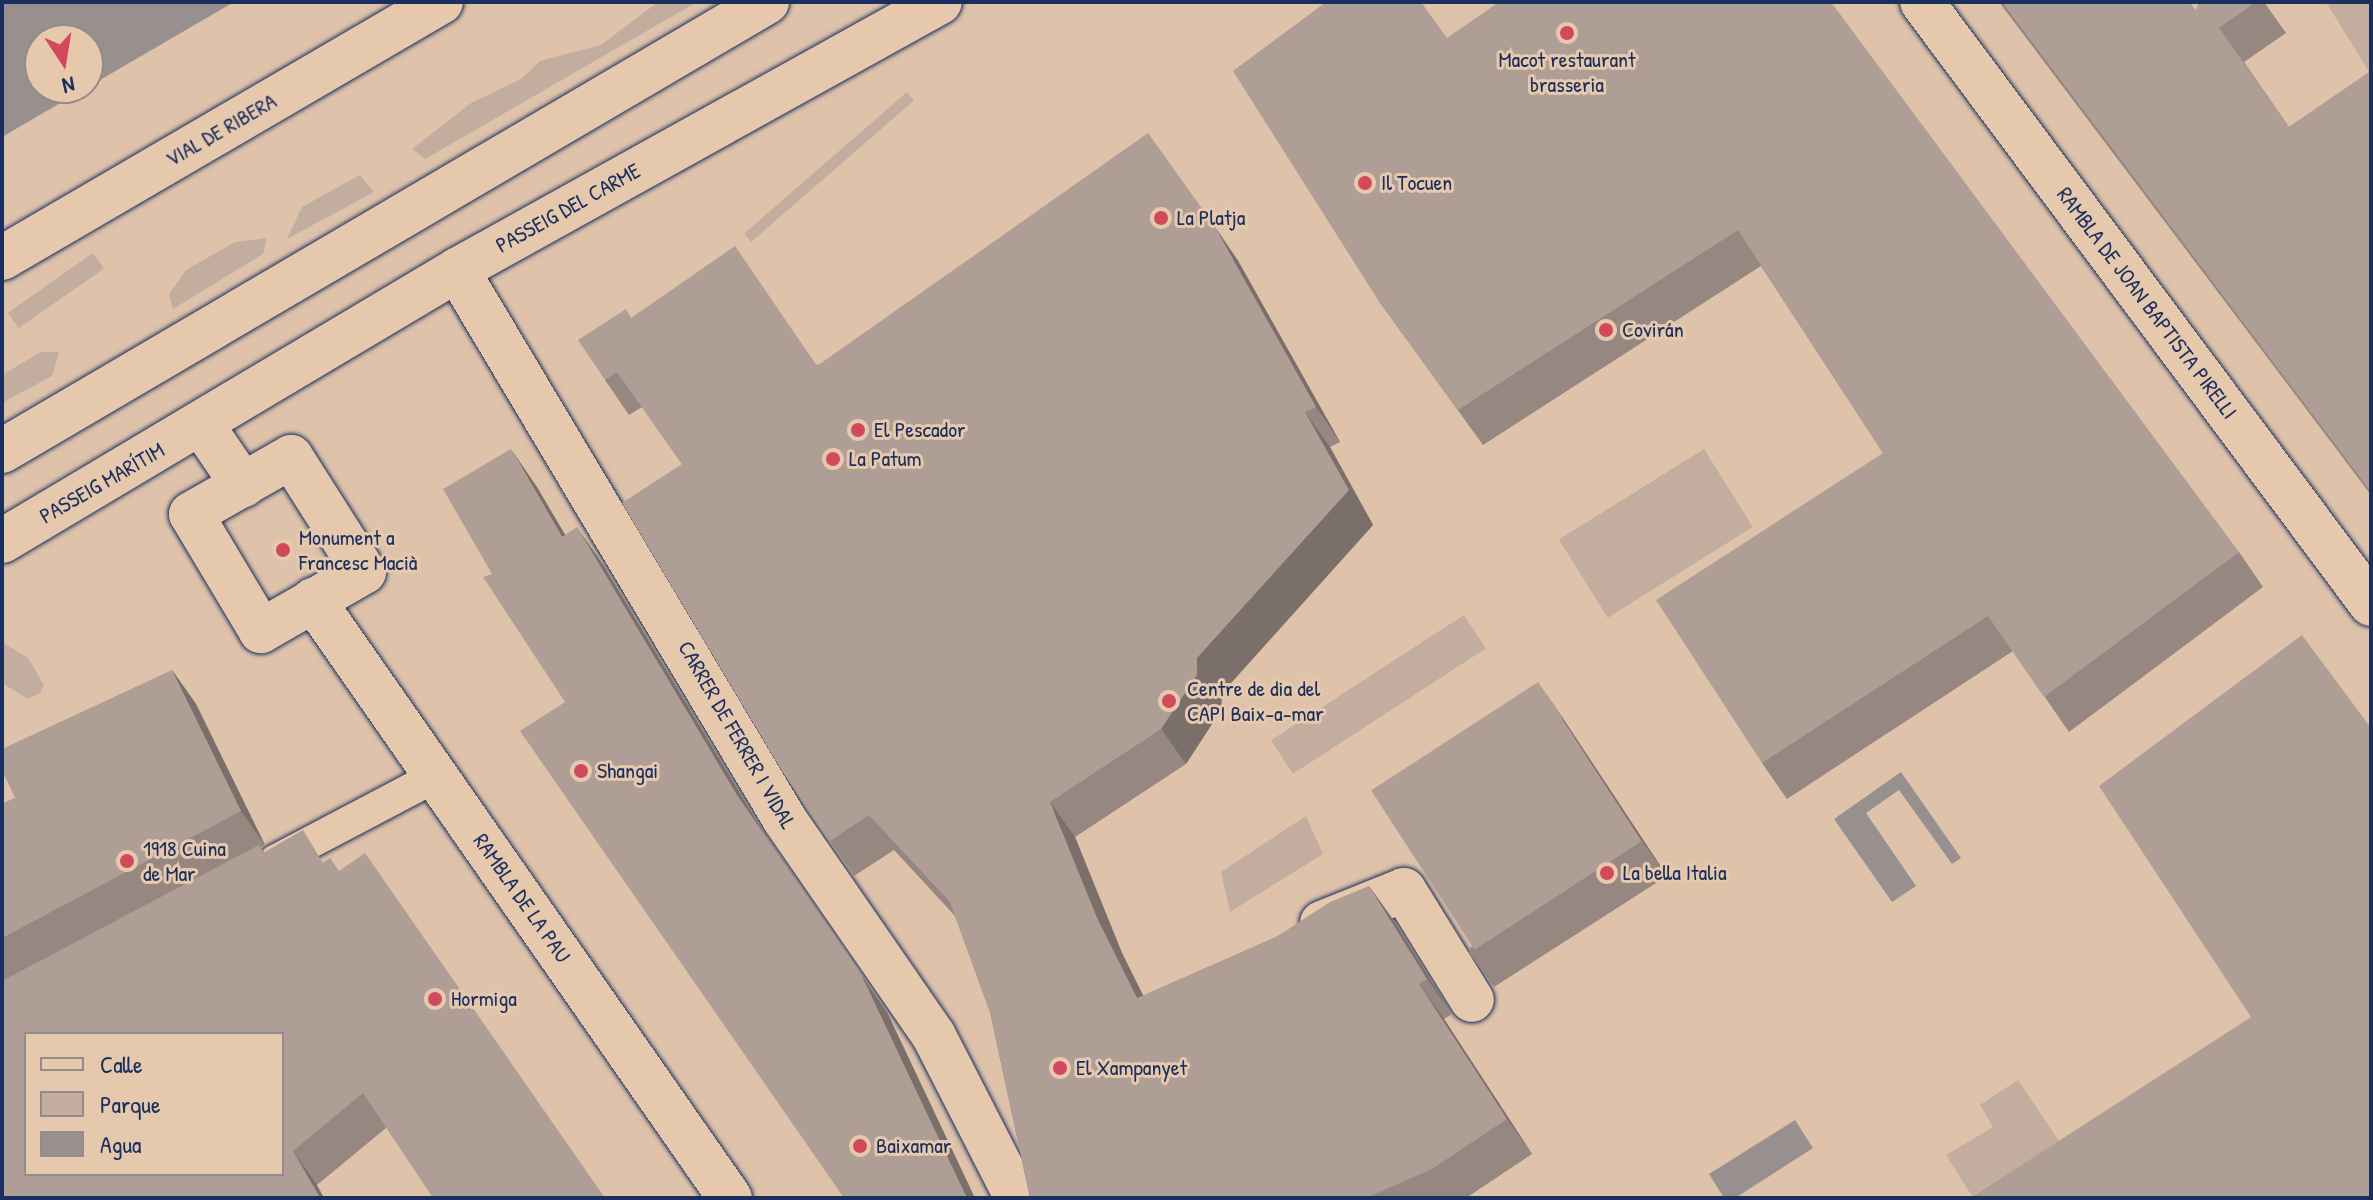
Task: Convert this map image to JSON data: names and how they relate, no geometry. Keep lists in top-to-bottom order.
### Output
{
  "streets": {
    "street": [
      "VIAL DE RIBERA",
      "PASSEIG DEL CARME",
      "RAMBLA DE JOAN BAPTISTA PIRELLI",
      "PASSEIG MARÍTIM",
      "CARRER DE FERRER I VIDAL",
      "RAMBLA DE LA PAU"
    ]
  },
  "crossings": [
    ["PASSEIG DEL CARME", "PASSEIG MARÍTIM"],
    ["PASSEIG DEL CARME", "CARRER DE FERRER I VIDAL"]
  ],
  "places": [
    "Macot restaurant brasseria",
    "Il Tocuen",
    "La Platja",
    "Covirán",
    "El Pescador",
    "La Patum",
    "Monument a Francesc Macià",
    "Centre de dia del CAPI Baix-a-mar",
    "Shangai",
    "1918 Cuina de Mar",
    "La bella Italia",
    "Hormiga",
    "El Xampanyet",
    "Baixamar"
  ],
  "legend": ["Calle", "Parque", "Agua"],
  "north": "bottom"
}
